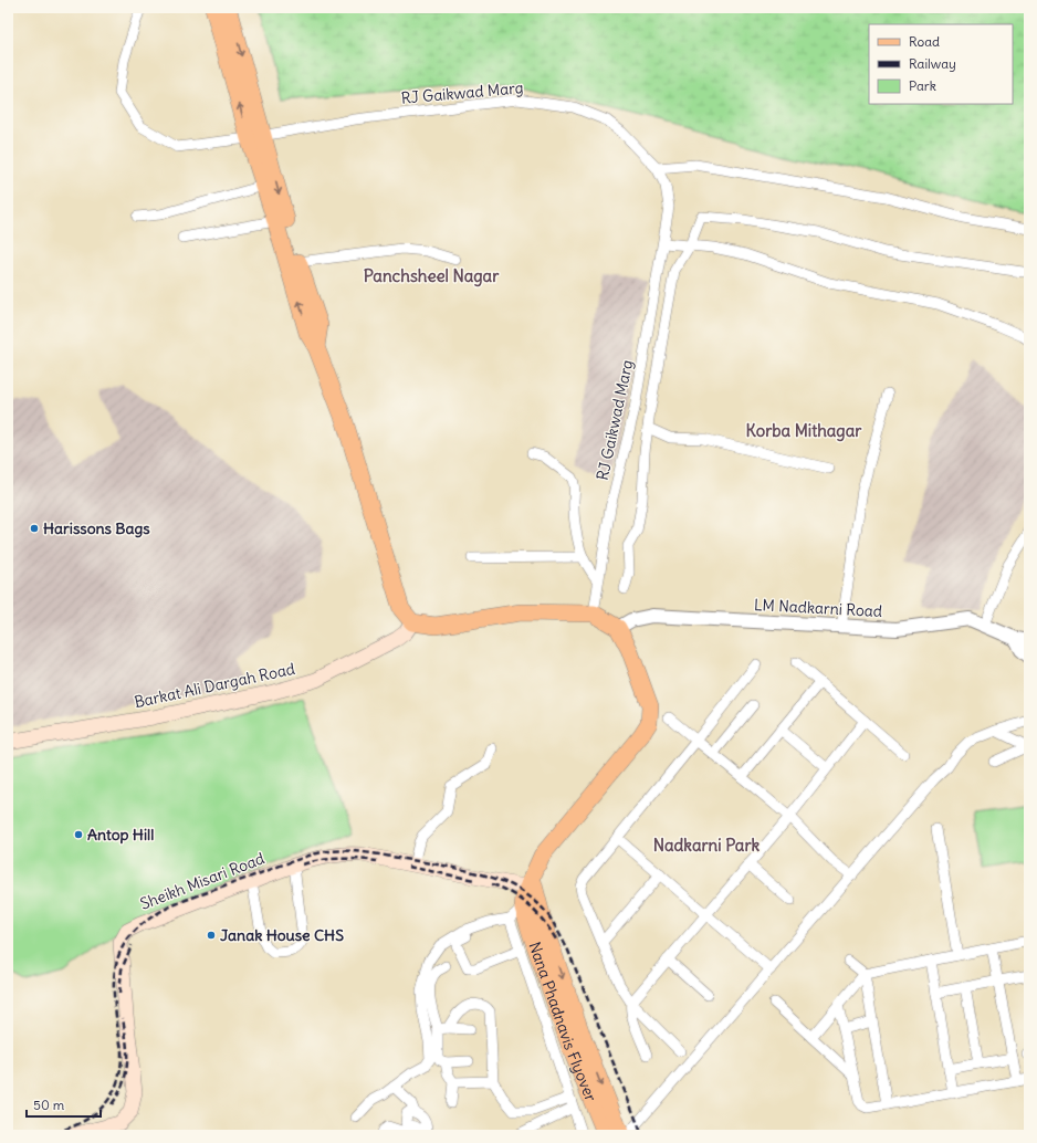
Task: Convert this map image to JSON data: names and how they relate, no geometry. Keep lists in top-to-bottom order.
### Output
{
  "streets": {
    "main road": ["Barkat Ali Dargah Road", "Sheikh Misari Road", "Nana Phadnavis Flyover"],
    "street": ["RJ Gaikwad Marg", "LM Nadkarni Road"]
  },
  "districts": ["Panchsheel Nagar", "Korba Mithagar", "Nadkarni Park"],
  "places": ["Harissons Bags", "Antop Hill", "Janak House CHS"],
  "legend": ["Road", "Railway", "Park"],
  "scale_bar": "50 m"
}
